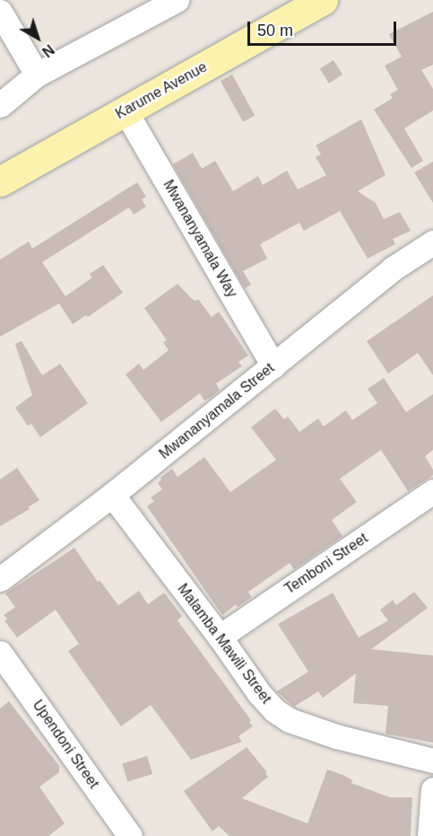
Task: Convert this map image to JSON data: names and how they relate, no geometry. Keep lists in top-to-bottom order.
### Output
{
  "streets": {
    "main road": ["Karume Avenue"],
    "street": [
      "Mwananyamala Way",
      "Mwananyamala Street",
      "Temboni Street",
      "Malamba Mawili Street",
      "Upendoni Street"
    ]
  },
  "crossings": [
    ["Karume Avenue", "Mwananyamala Way"],
    ["Mwananyamala Way", "Mwananyamala Street"],
    ["Mwananyamala Street", "Malamba Mawili Street"],
    ["Temboni Street", "Malamba Mawili Street"]
  ],
  "scale_bar": "50 m",
  "north": "bottom right"
}
